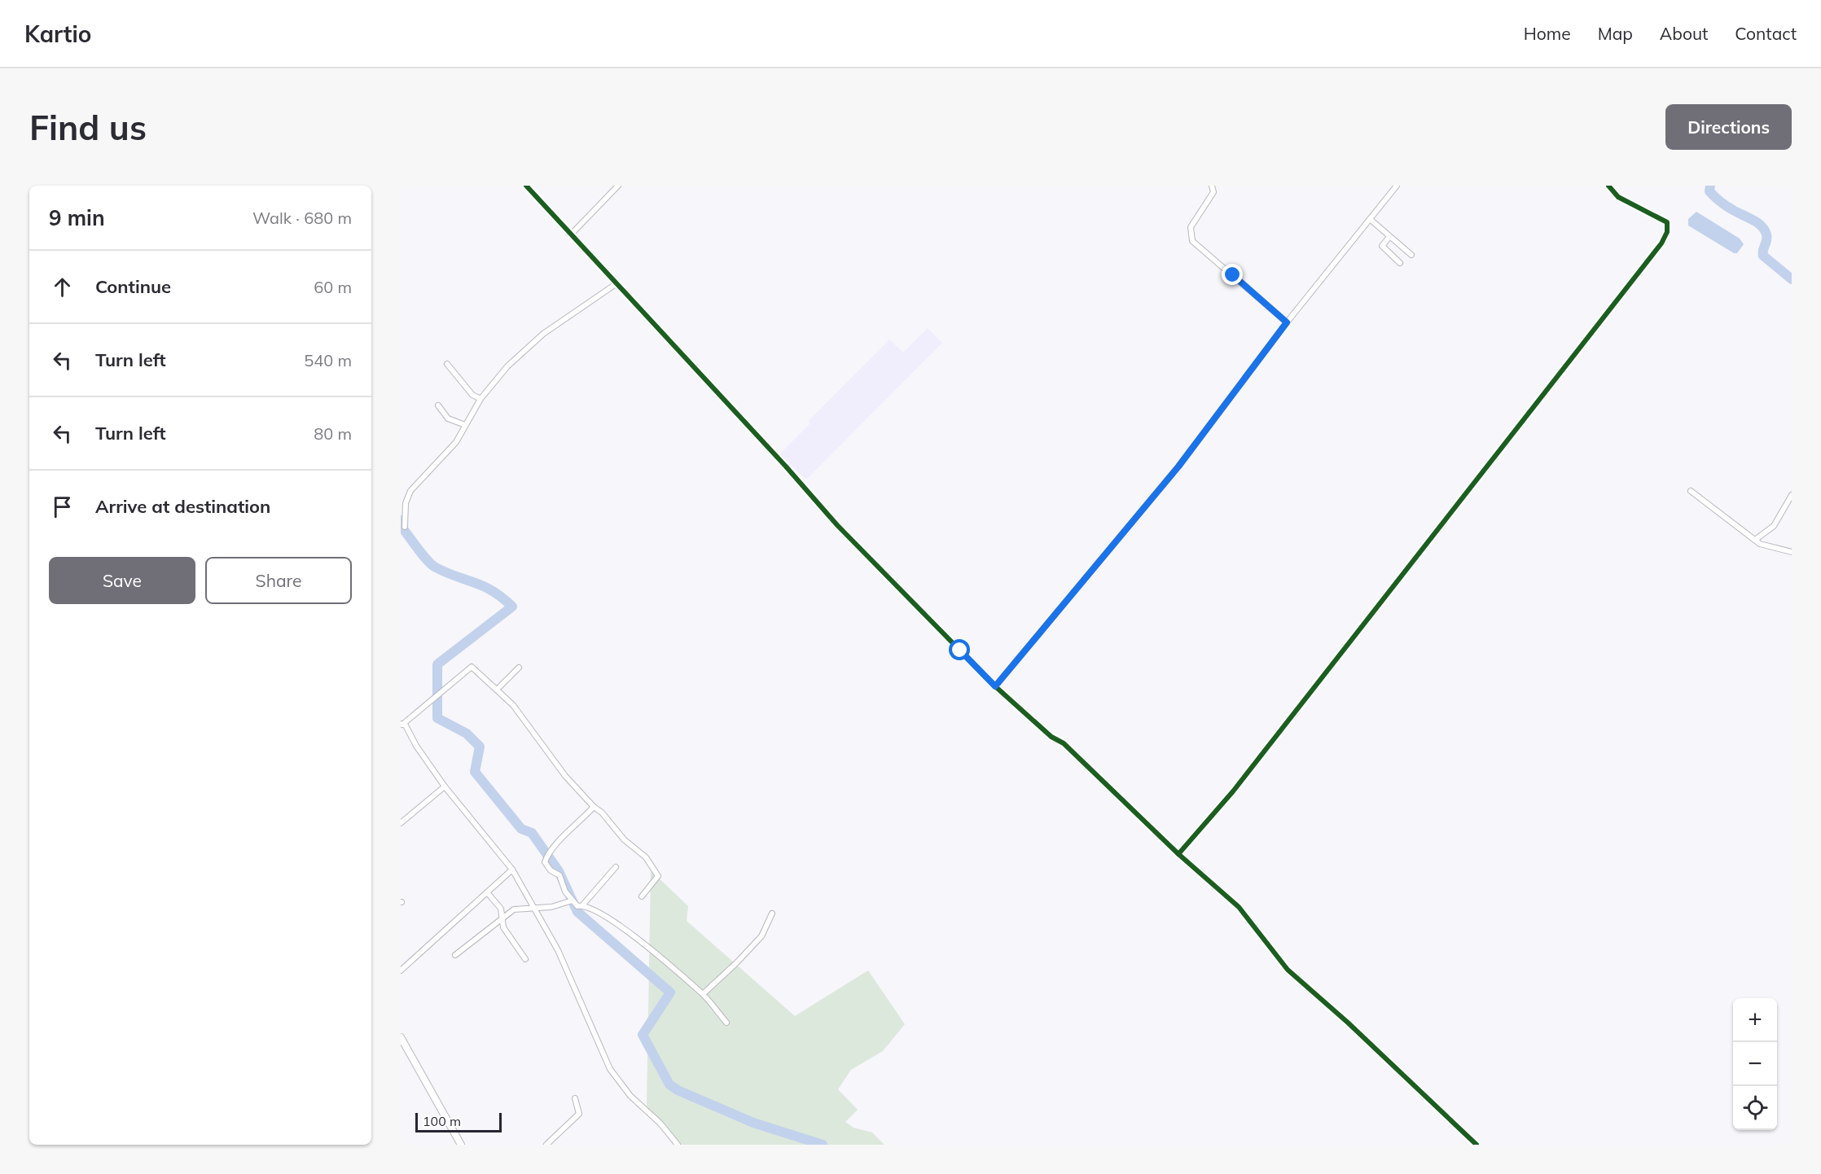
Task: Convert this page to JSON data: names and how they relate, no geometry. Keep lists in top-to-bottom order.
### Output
{
  "scale_bar": "100 m",
  "page": {
    "header": "Kartio",
    "nav": [
      "Home",
      "Map",
      "About",
      "Contact"
    ],
    "buttons": [
      "Directions",
      ["Save", "Share"]
    ],
    "title": "Find us",
    "heading": ["9 min", "Walk · 680 m"],
    "list": [
      ["Continue", "60 m"],
      ["Turn left", "540 m"],
      ["Turn left", "80 m"],
      "Arrive at destination"
    ],
    "map_buttons": ["+", "−"],
    "scale": "100 m"
  }
}
